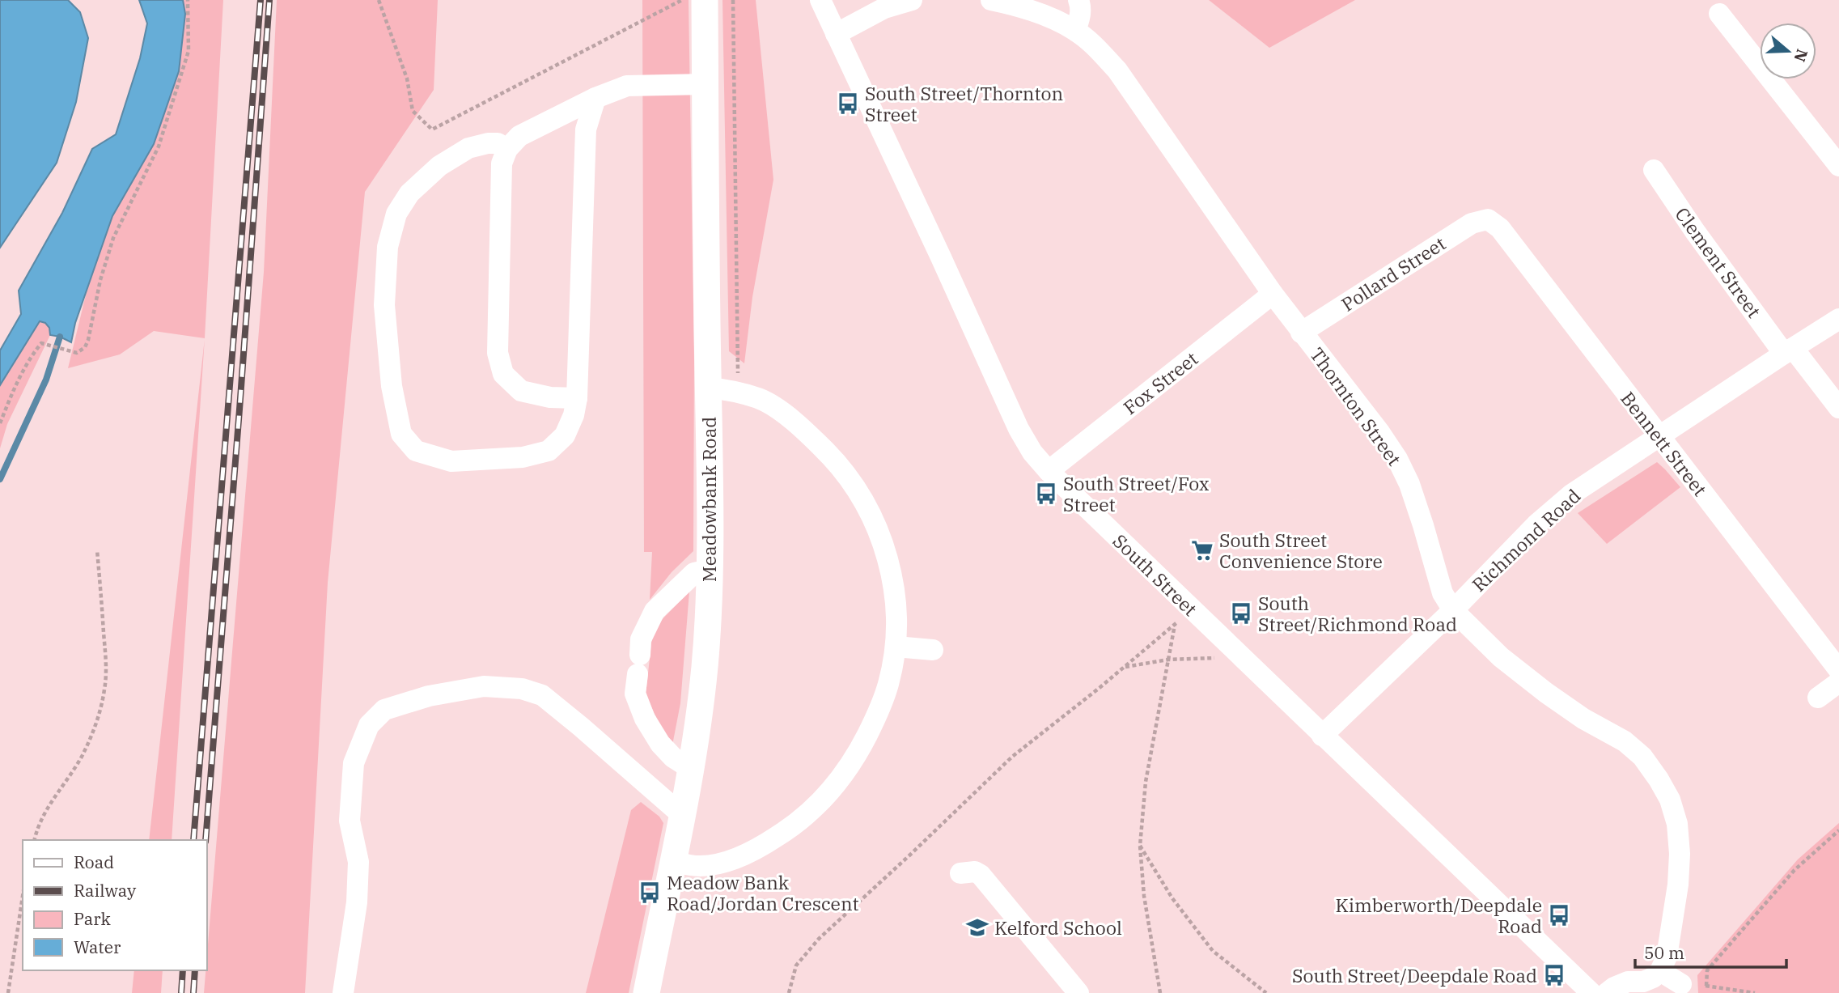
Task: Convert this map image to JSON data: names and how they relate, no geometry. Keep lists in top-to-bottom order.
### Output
{
  "streets": {
    "main road": ["Meadowbank Road"],
    "street": [
      "Clement Street",
      "Pollard Street",
      "Fox Street",
      "Thornton Street",
      "Bennett Street",
      "Richmond Road",
      "South Street"
    ]
  },
  "crossings": [
    ["Clement Street", "Richmond Road"],
    ["Pollard Street", "Thornton Street"],
    ["Pollard Street", "Bennett Street"],
    ["Fox Street", "Thornton Street"],
    ["Fox Street", "South Street"],
    ["Thornton Street", "Richmond Road"],
    ["Bennett Street", "Richmond Road"],
    ["Richmond Road", "South Street"]
  ],
  "places": {
    "bus stop": [
      "South Street/Thornton Street",
      "South Street/Fox Street",
      "South Street/Richmond Road",
      "Meadow Bank Road/Jordan Crescent",
      "Kimberworth/Deepdale Road",
      "South Street/Deepdale Road"
    ],
    "supermarket": ["South Street Convenience Store"],
    "school or university": ["Kelford School"]
  },
  "legend": [
    "Road",
    "Railway",
    "Park",
    "Water"
  ],
  "scale_bar": "50 m",
  "north": "right"
}
